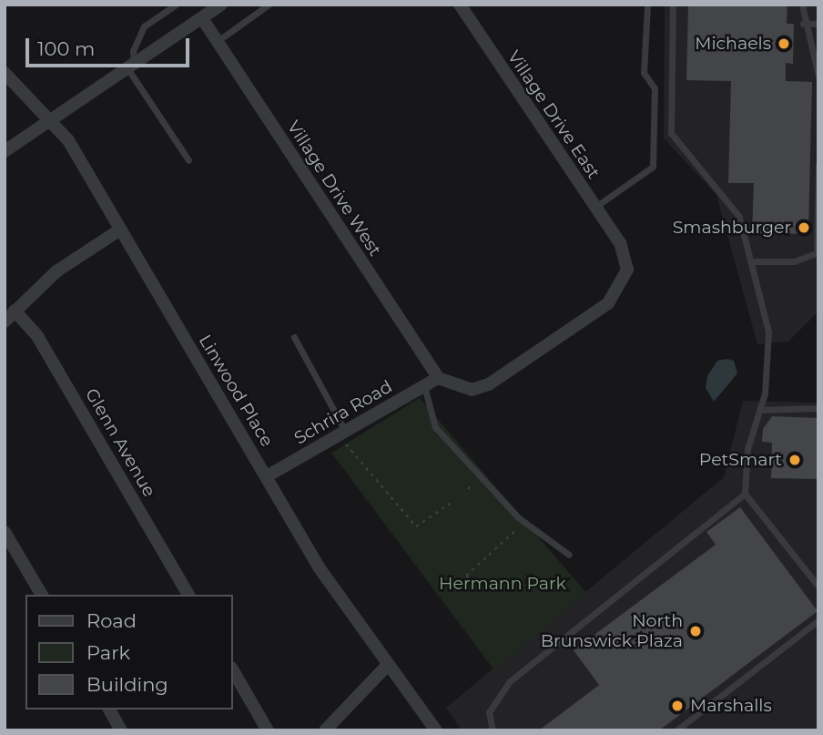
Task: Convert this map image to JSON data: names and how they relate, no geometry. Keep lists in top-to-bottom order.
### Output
{
  "streets": {
    "street": [
      "Village Drive East",
      "Village Drive West",
      "Linwood Place",
      "Schrira Road",
      "Glenn Avenue"
    ]
  },
  "crossings": [
    ["Village Drive East", "Village Drive West"],
    ["Village Drive East", "Schrira Road"],
    ["Village Drive West", "Schrira Road"],
    ["Linwood Place", "Schrira Road"]
  ],
  "parks": ["Hermann Park"],
  "places": [
    "Michaels",
    "Smashburger",
    "PetSmart",
    "North Brunswick Plaza",
    "Marshalls"
  ],
  "legend": ["Road", "Park", "Building"],
  "scale_bar": "100 m"
}
